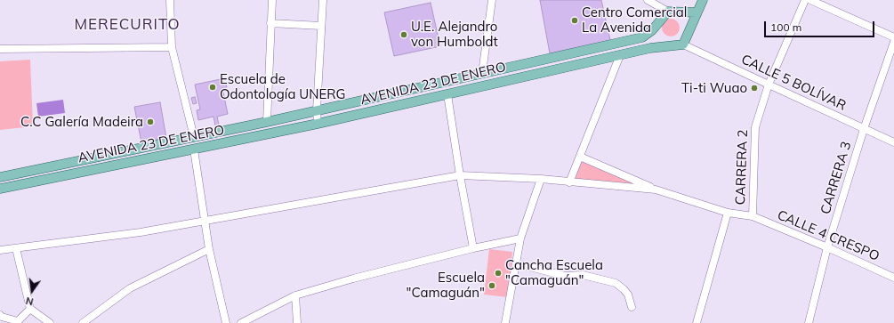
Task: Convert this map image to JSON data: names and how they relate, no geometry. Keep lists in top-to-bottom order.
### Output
{
  "streets": {
    "main road": ["AVENIDA 23 DE ENERO"],
    "street": [
      "CALLE 5 BOLÍVAR",
      "CARRERA 2",
      "CARRERA 3",
      "CALLE 4 CRESPO"
    ]
  },
  "crossings": [
    ["CALLE 5 BOLÍVAR", "AVENIDA 23 DE ENERO"],
    ["CALLE 5 BOLÍVAR", "CARRERA 2"],
    ["CALLE 5 BOLÍVAR", "CARRERA 3"],
    ["CARRERA 2", "CALLE 4 CRESPO"],
    ["CARRERA 3", "CALLE 4 CRESPO"]
  ],
  "districts": ["MERECURITO"],
  "places": [
    "Centro Comercial La Avenida",
    "U.E. Alejandro von Humboldt",
    "Escuela de Odontología UNERG",
    "Ti-ti Wuao",
    "C.C Galería Madeira",
    "Cancha Escuela \"Camaguán\"",
    "Escuela \"Camaguán\""
  ],
  "scale_bar": "100 m",
  "north": "bottom"
}
